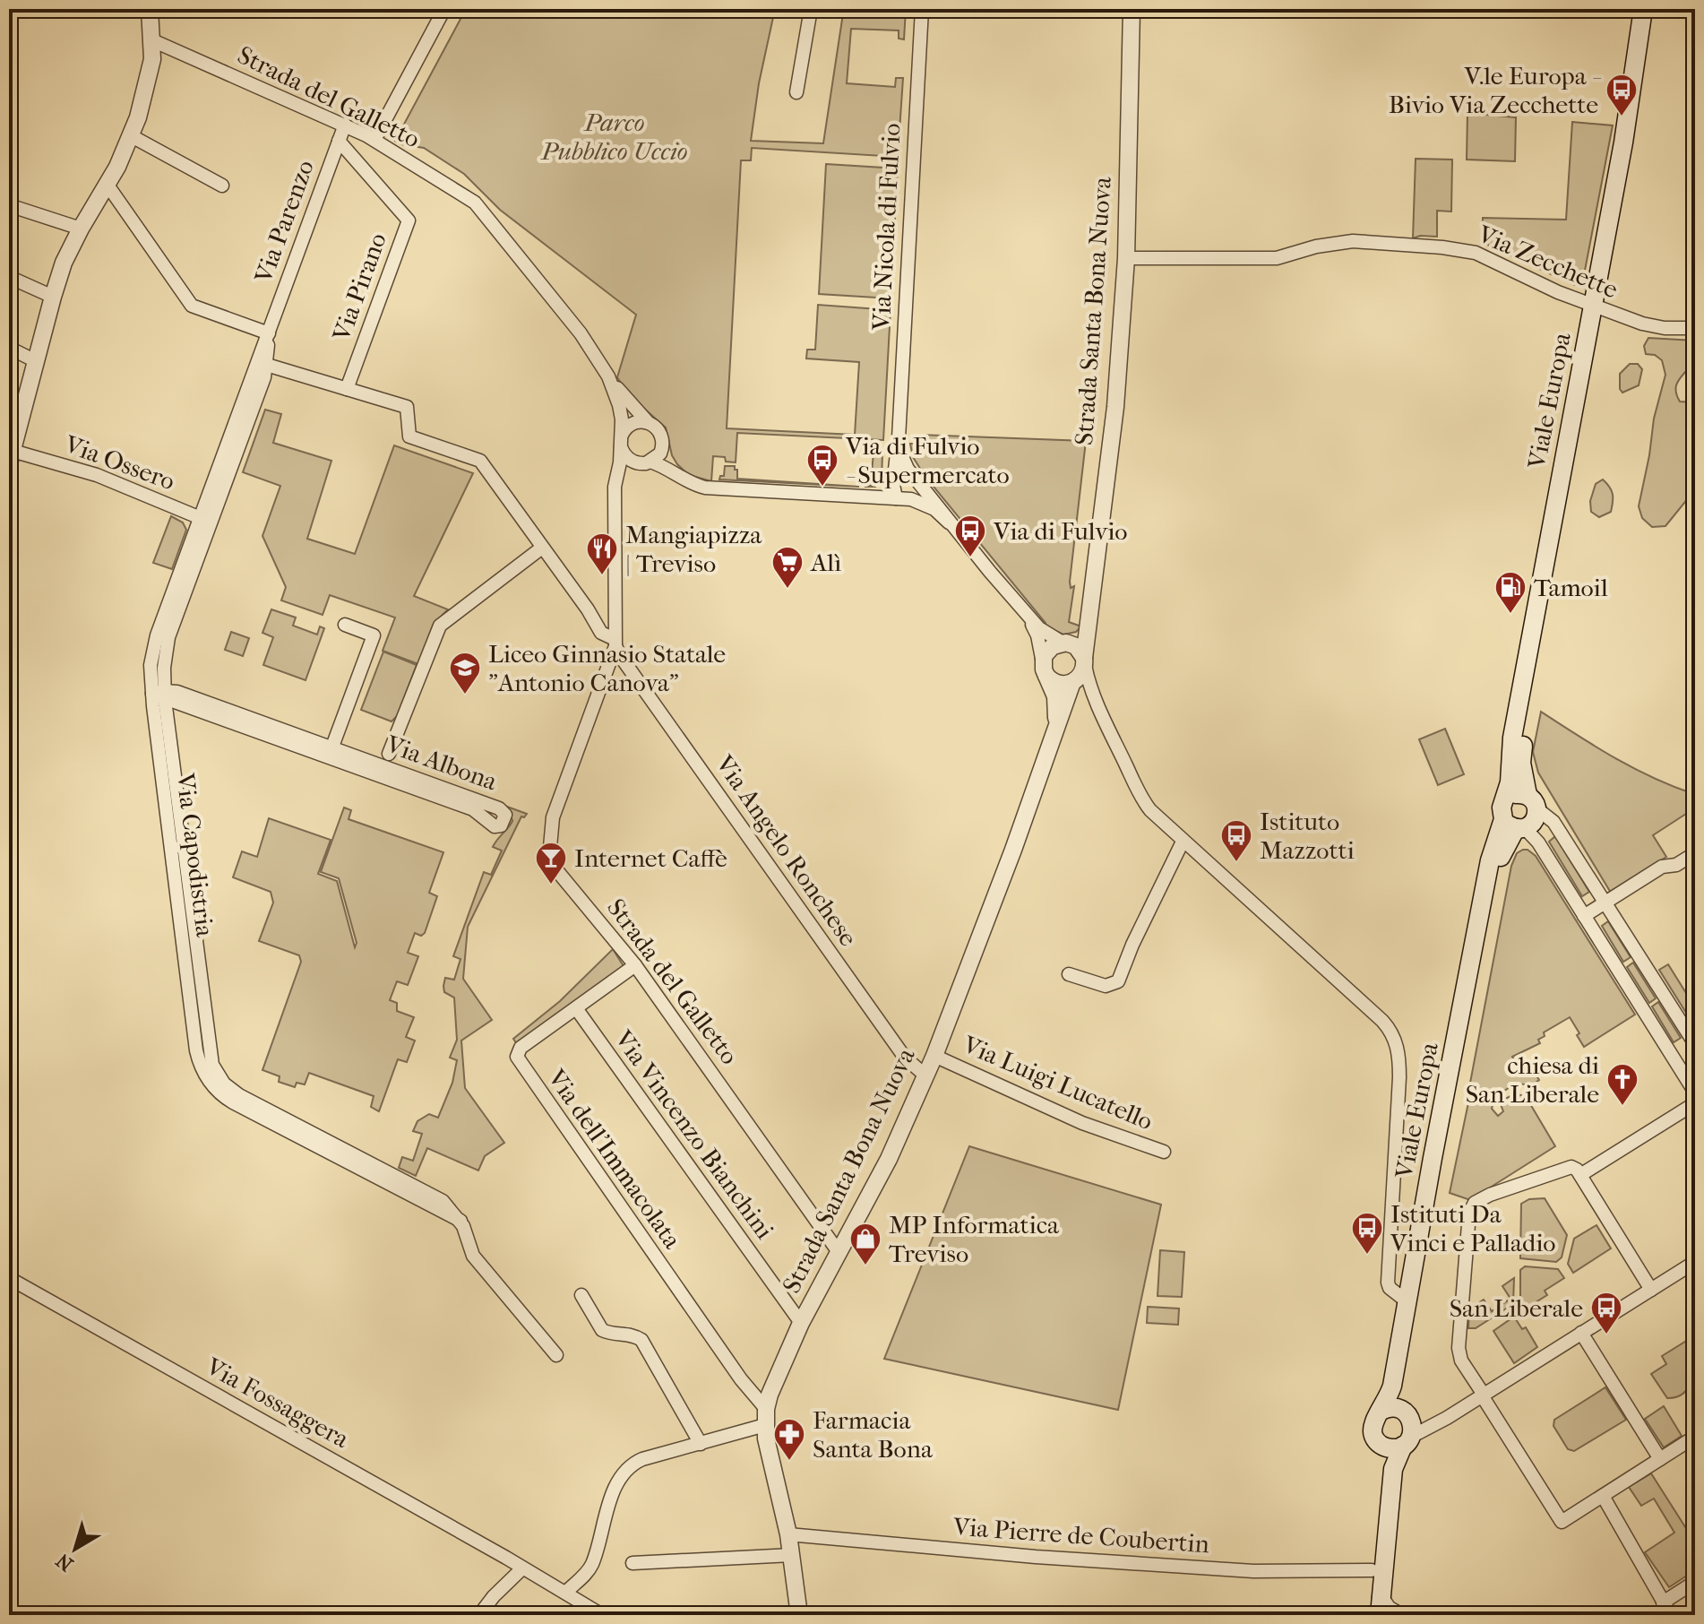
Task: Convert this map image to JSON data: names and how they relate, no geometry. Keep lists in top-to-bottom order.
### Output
{
  "streets": {
    "main road": ["Viale Europa"],
    "street": [
      "Strada del Galletto",
      "Via Parenzo",
      "Via Nicola di Fulvio",
      "Via Zecchette",
      "Via Pirano",
      "Strada Santa Bona Nuova",
      "Via Ossero",
      "Via Albona",
      "Via Angelo Ronchese",
      "Via Capodistria",
      "Via Luigi Lucatello",
      "Via Vincenzo Bianchini",
      "Via dell'Immacolata",
      "Via Fossaggera",
      "Via Pierre de Coubertin"
    ]
  },
  "crossings": [
    ["Strada del Galletto", "Via Parenzo"],
    ["Strada del Galletto", "Via Nicola di Fulvio"],
    ["Strada del Galletto", "Strada Santa Bona Nuova"],
    ["Strada del Galletto", "Via Angelo Ronchese"],
    ["Strada del Galletto", "Via dell'Immacolata"],
    ["Via Parenzo", "Via Pirano"],
    ["Via Parenzo", "Via Capodistria"],
    ["Via Zecchette", "Strada Santa Bona Nuova"],
    ["Via Zecchette", "Viale Europa"],
    ["Strada Santa Bona Nuova", "Via Angelo Ronchese"],
    ["Strada Santa Bona Nuova", "Via Luigi Lucatello"],
    ["Strada Santa Bona Nuova", "Via Vincenzo Bianchini"],
    ["Strada Santa Bona Nuova", "Via dell'Immacolata"],
    ["Strada Santa Bona Nuova", "Via Pierre de Coubertin"],
    ["Viale Europa", "Via Pierre de Coubertin"],
    ["Via Ossero", "Via Capodistria"],
    ["Via Albona", "Via Capodistria"],
    ["Via Vincenzo Bianchini", "Via dell'Immacolata"]
  ],
  "parks": ["Parco Pubblico Uccio"],
  "places": {
    "bus stop": [
      "V.le Europa - Bivio Via Zecchette",
      "Via di Fulvio - Supermercato",
      "Via di Fulvio",
      "Istituto Mazzotti",
      "Istituti Da Vinci e Palladio",
      "San Liberale"
    ],
    "restaurant": ["Mangiapizza | Treviso"],
    "supermarket": ["Alì"],
    "fuel station": ["Tamoil"],
    "school or university": ["Liceo Ginnasio Statale \"Antonio Canova\""],
    "bar": ["Internet Caffè"],
    "church": ["chiesa di San Liberale"],
    "shop": ["MP Informatica Treviso"],
    "pharmacy": ["Farmacia Santa Bona"]
  },
  "north": "bottom left"
}
